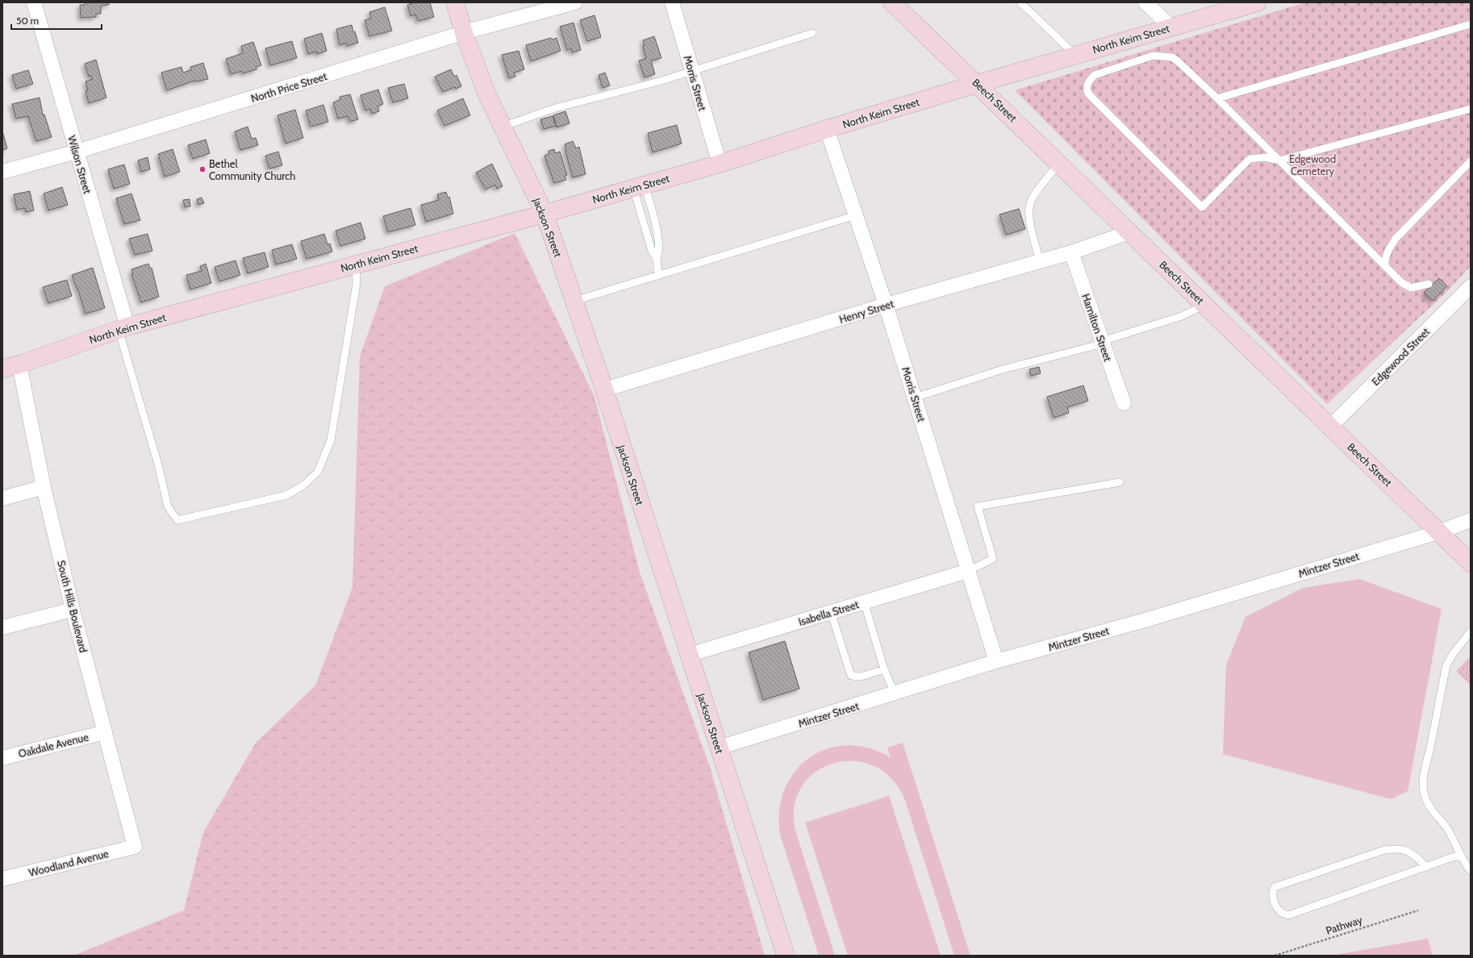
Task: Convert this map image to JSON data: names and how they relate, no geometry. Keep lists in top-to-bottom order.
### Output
{
  "streets": {
    "street": [
      "North Keim Street",
      "Morris Street",
      "North Price Street",
      "Beech Street",
      "Wilson Street",
      "Jackson Street",
      "Henry Street",
      "Hamilton Street",
      "Edgewood Street",
      "Mintzer Street",
      "South Hills Boulevard",
      "Isabella Street",
      "Oakdale Avenue",
      "Woodland Avenue"
    ],
    "path": ["Pathway"]
  },
  "crossings": [
    ["North Keim Street", "Morris Street"],
    ["North Keim Street", "Beech Street"],
    ["North Keim Street", "Wilson Street"],
    ["North Keim Street", "Jackson Street"],
    ["North Keim Street", "South Hills Boulevard"],
    ["Morris Street", "Henry Street"],
    ["Morris Street", "Mintzer Street"],
    ["Morris Street", "Isabella Street"],
    ["North Price Street", "Wilson Street"],
    ["North Price Street", "Jackson Street"],
    ["Beech Street", "Henry Street"],
    ["Beech Street", "Edgewood Street"],
    ["Beech Street", "Mintzer Street"],
    ["Jackson Street", "Henry Street"],
    ["Jackson Street", "Mintzer Street"],
    ["Jackson Street", "Isabella Street"],
    ["Henry Street", "Hamilton Street"],
    ["South Hills Boulevard", "Oakdale Avenue"],
    ["South Hills Boulevard", "Woodland Avenue"]
  ],
  "parks": ["Edgewood Cemetery"],
  "places": ["Bethel Community Church"],
  "scale_bar": "50 m"
}
